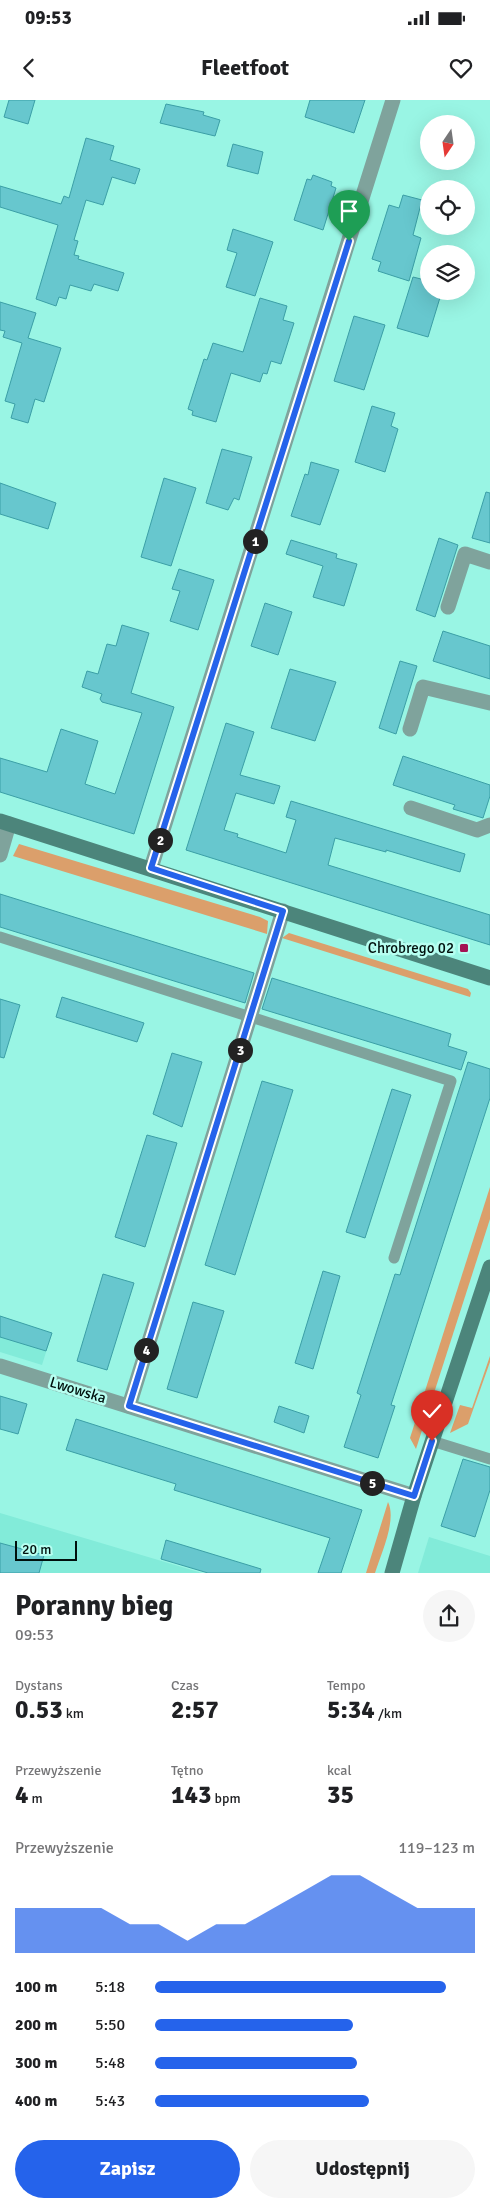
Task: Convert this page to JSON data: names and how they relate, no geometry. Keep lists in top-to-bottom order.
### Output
{
  "streets": {
    "street": ["Lwowska"]
  },
  "places": {
    "transit": ["Chrobrego 02"]
  },
  "scale_bar": "20 m",
  "north": "bottom",
  "page": {
    "status": "09:53",
    "header": "Fleetfoot",
    "pins": [
      "1",
      "2",
      "3",
      "4",
      "5"
    ],
    "scale": "20 m",
    "heading": ["Poranny bieg", "09:53"],
    "stats": [
      ["Dystans", "0.53 km"],
      ["Czas", "2:57"],
      ["Tempo", "5:34 /km"],
      ["Przewyższenie", "4 m"],
      ["Tętno", "143 bpm"],
      ["kcal", "35"]
    ],
    "chart": ["Przewyższenie", "119–123 m"],
    "list": [
      {
        "name": "100 m",
        "note": "5:18"
      },
      {
        "name": "200 m",
        "note": "5:50"
      },
      {
        "name": "300 m",
        "note": "5:48"
      },
      {
        "name": "400 m",
        "note": "5:43"
      }
    ],
    "buttons": ["Zapisz", "Udostępnij"]
  }
}
